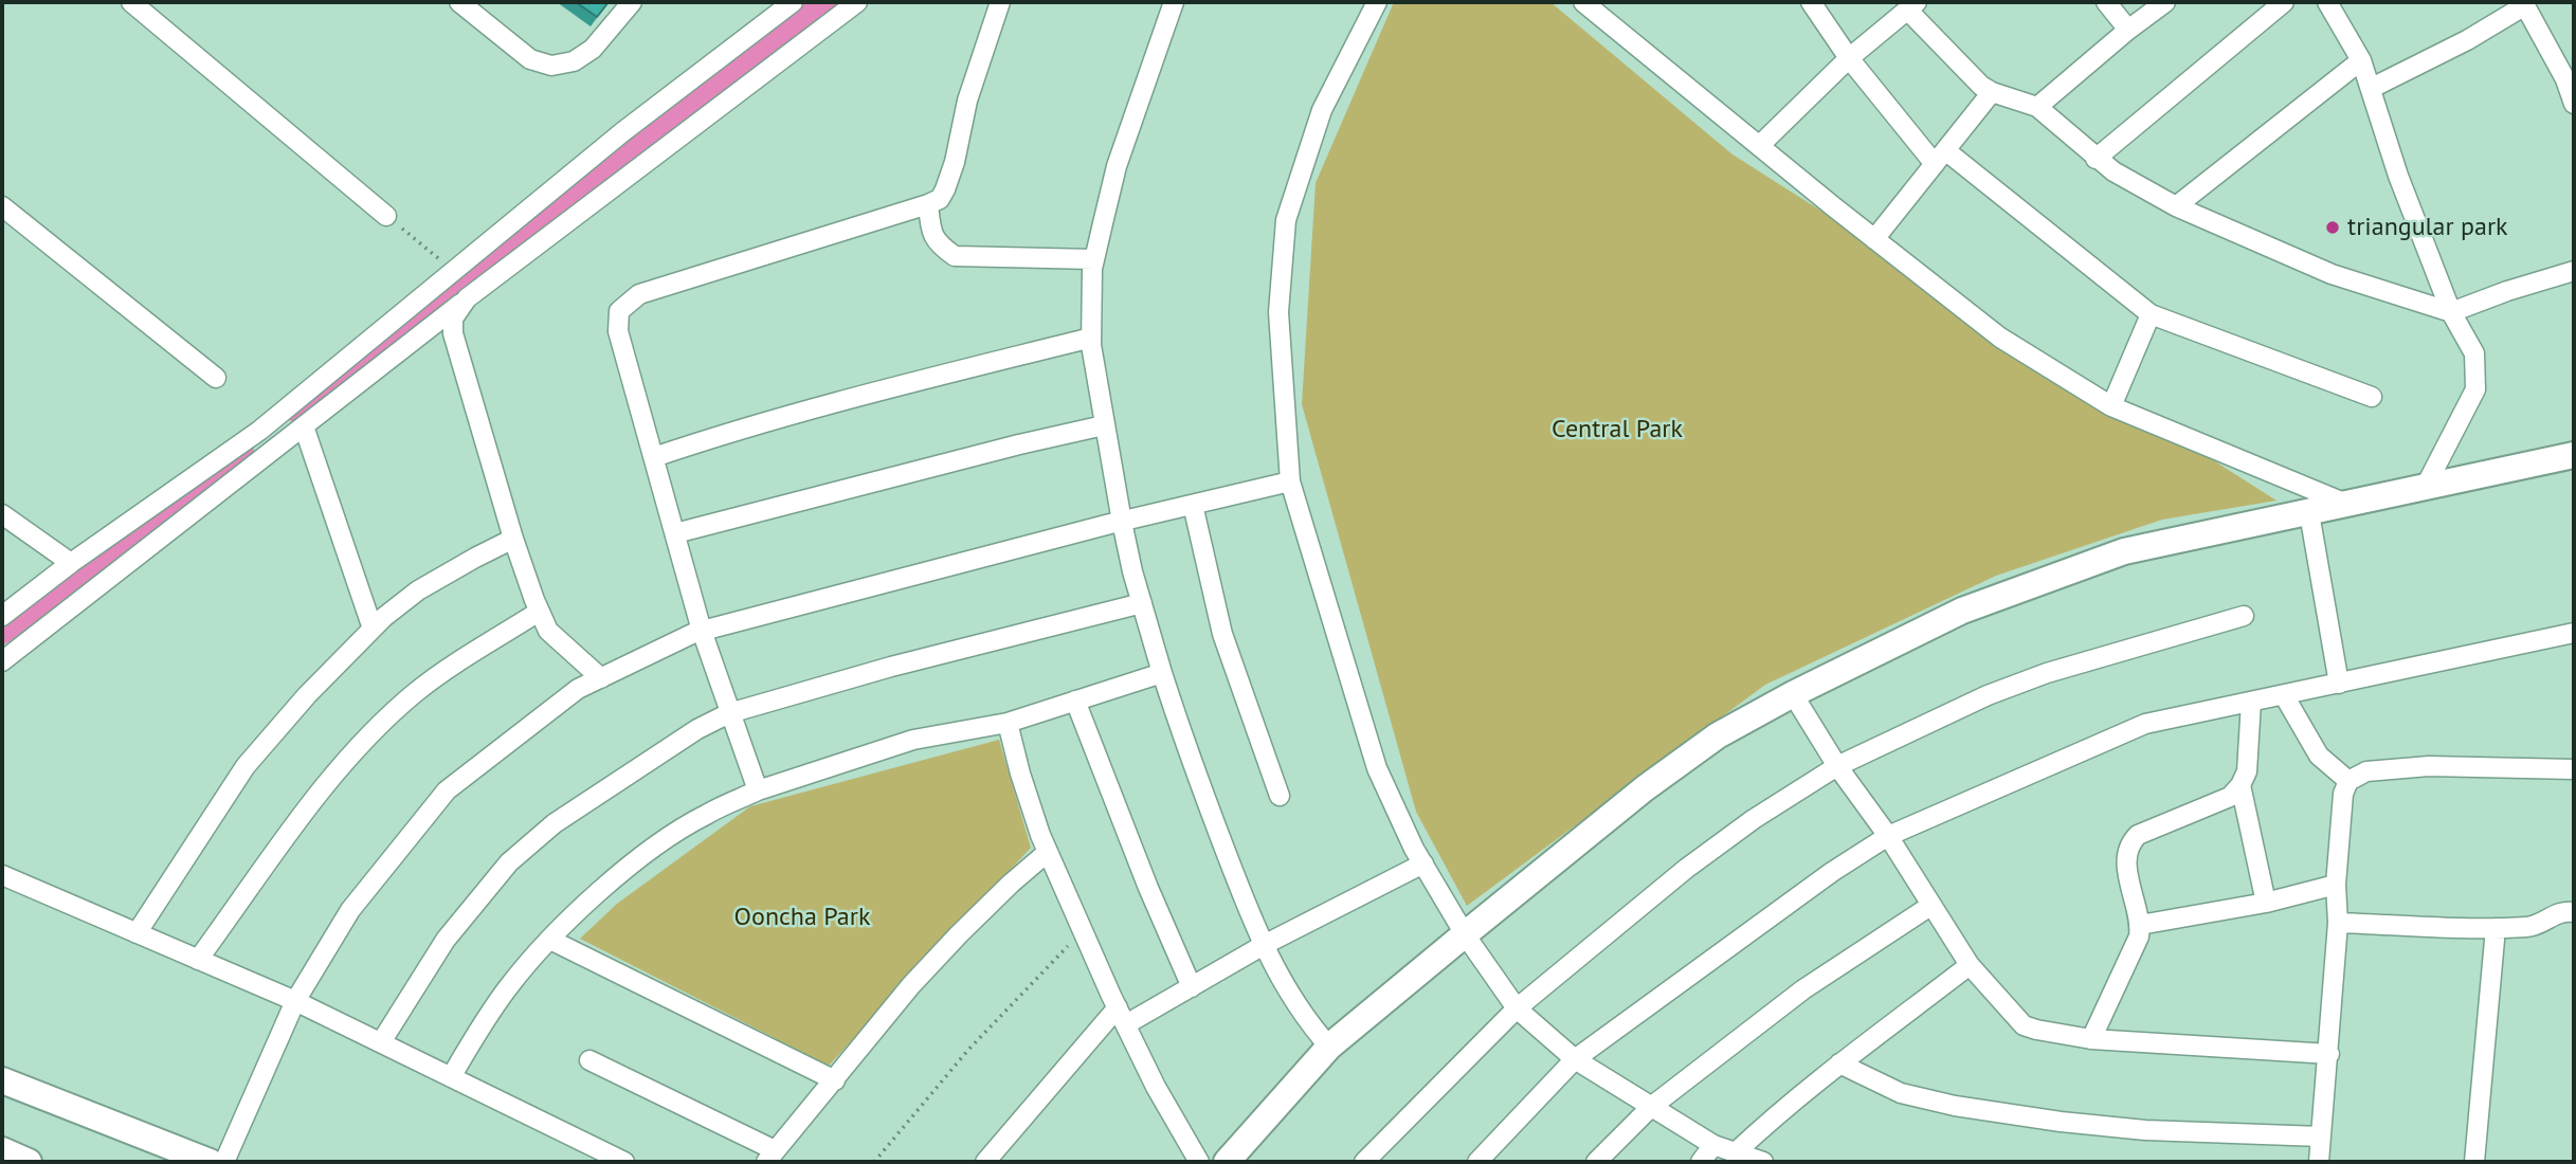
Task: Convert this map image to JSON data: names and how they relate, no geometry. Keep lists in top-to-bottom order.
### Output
{
  "parks": ["Central Park", "Ooncha Park"],
  "places": ["triangular park"]
}
